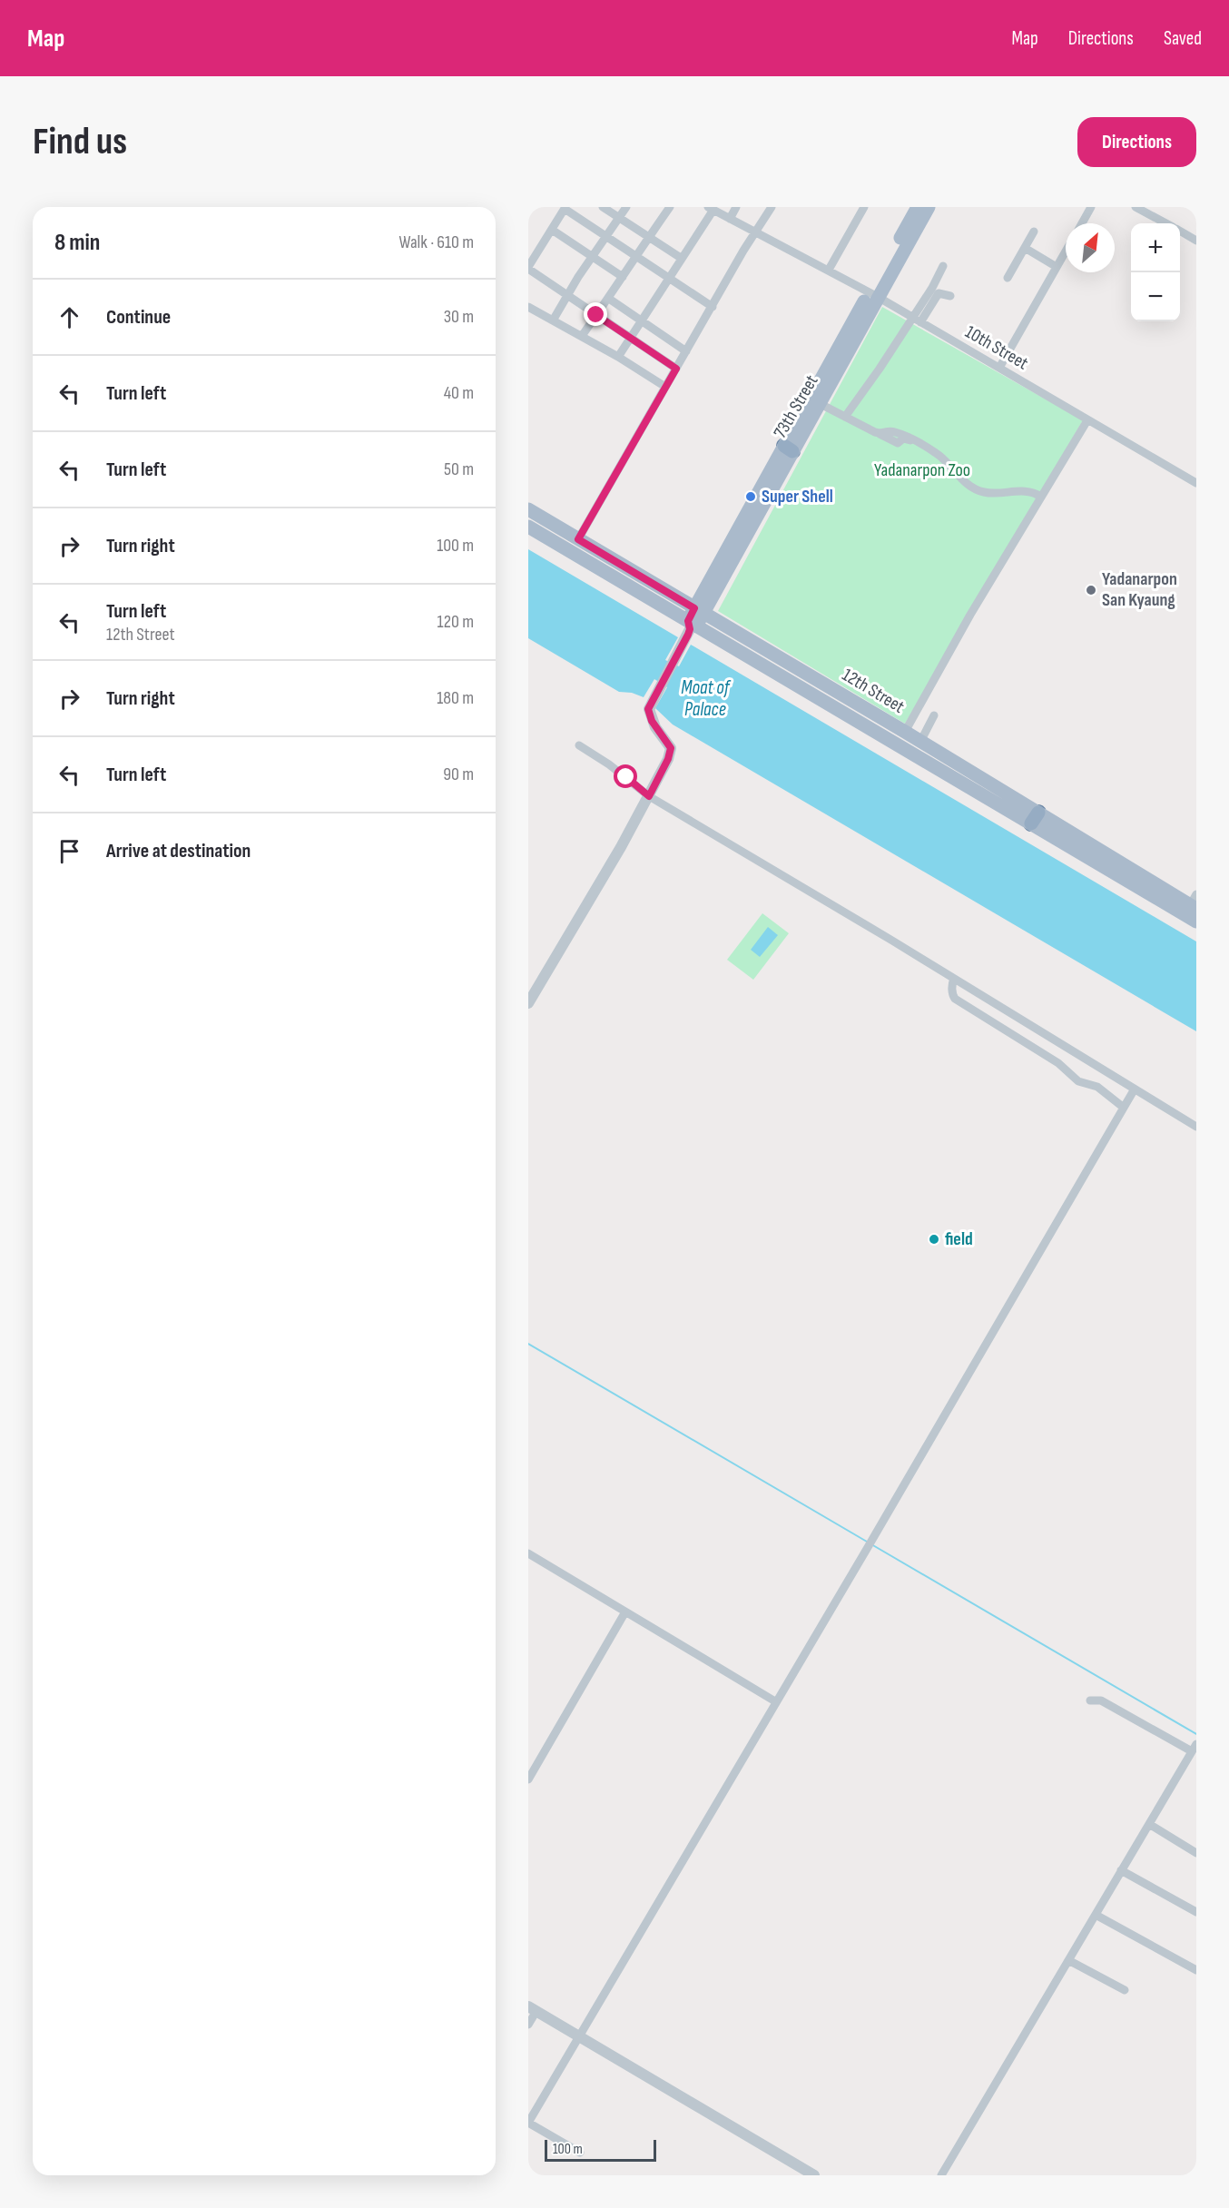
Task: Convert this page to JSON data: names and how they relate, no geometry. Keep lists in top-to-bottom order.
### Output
{
  "streets": {
    "main road": ["73th Street", "12th Street"],
    "street": ["10th Street"]
  },
  "crossings": [
    ["10th Street", "73th Street"],
    ["73th Street", "12th Street"]
  ],
  "water": ["Moat of Palace"],
  "parks": ["Yadanarpon Zoo"],
  "places": ["Super Shell", "Yadanarpon San Kyaung", "field"],
  "scale_bar": "100 m",
  "north": "top right",
  "page": {
    "header": "Map",
    "nav": ["Map", "Directions", "Saved"],
    "buttons": "Directions",
    "title": "Find us",
    "heading": ["8 min", "Walk · 610 m"],
    "map_buttons": ["+", "−"],
    "list": [
      ["Continue", "30 m"],
      ["Turn left", "40 m"],
      ["Turn left", "50 m"],
      ["Turn right", "100 m"],
      ["Turn left", "12th Street", "120 m"],
      ["Turn right", "180 m"],
      ["Turn left", "90 m"],
      "Arrive at destination"
    ],
    "scale": "100 m"
  }
}
